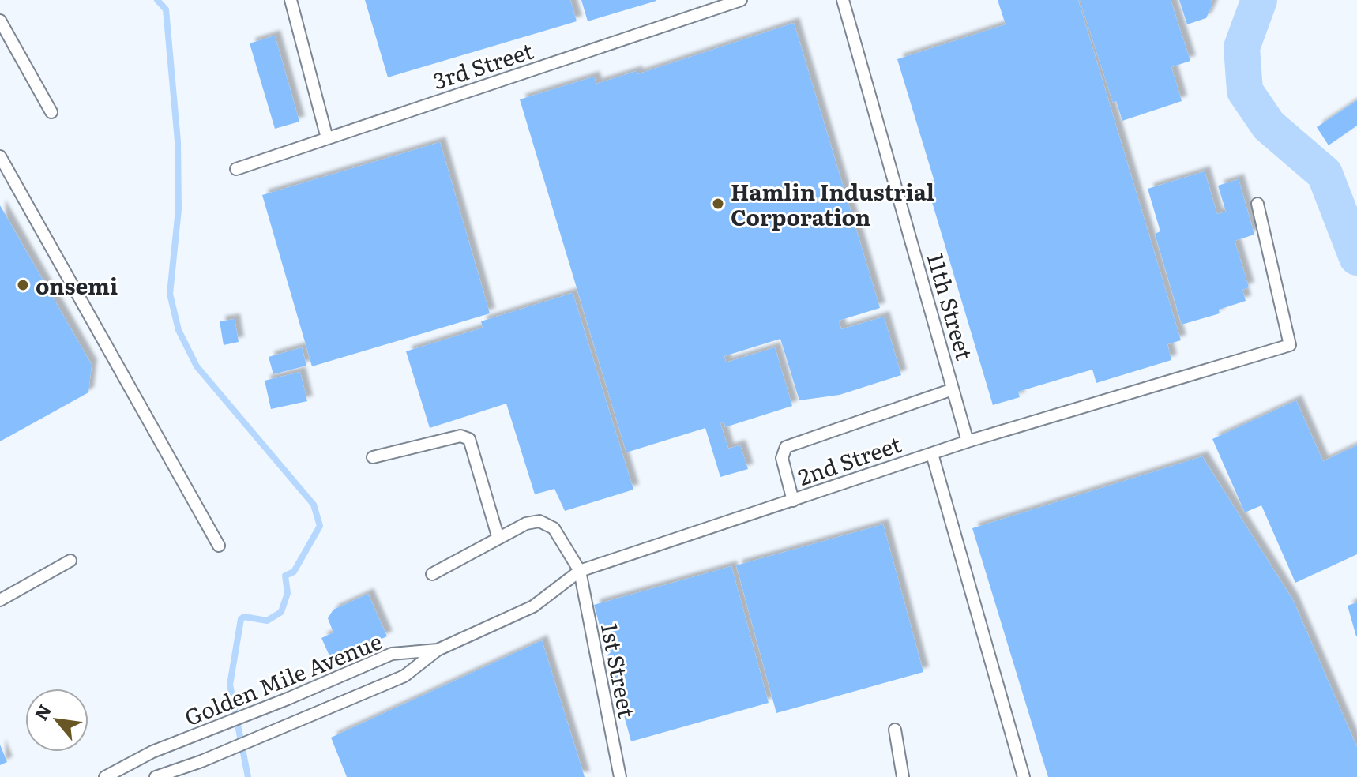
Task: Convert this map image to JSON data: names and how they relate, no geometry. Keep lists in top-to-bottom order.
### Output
{
  "streets": {
    "lane": [
      "3rd Street",
      "11th Street",
      "2nd Street",
      "1st Street",
      "Golden Mile Avenue"
    ]
  },
  "crossings": [
    ["11th Street", "2nd Street"],
    ["2nd Street", "1st Street"],
    ["2nd Street", "Golden Mile Avenue"]
  ],
  "places": ["Hamlin Industrial Corporation", "onsemi"],
  "north": "top left"
}
